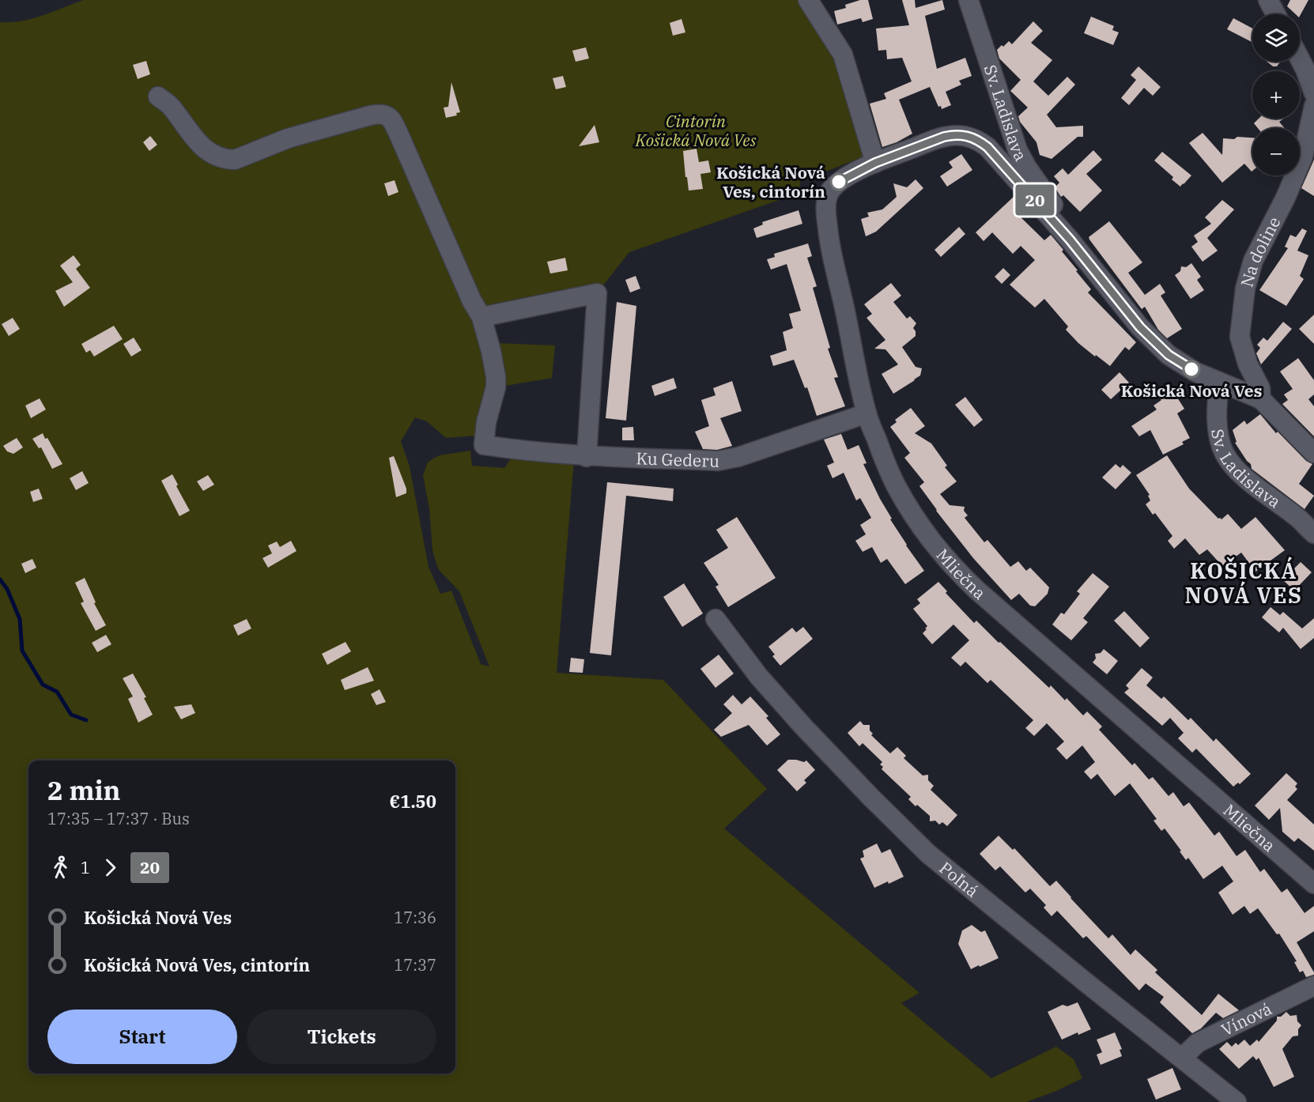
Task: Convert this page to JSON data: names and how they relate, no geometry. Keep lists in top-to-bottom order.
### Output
{
  "streets": {
    "street": [
      "Sv. Ladislava",
      "Na doline",
      "Ku Gederu",
      "Mliečna",
      "Poľná",
      "Vínová"
    ]
  },
  "crossings": [
    ["Sv. Ladislava", "Na doline"],
    ["Sv. Ladislava", "Mliečna"],
    ["Ku Gederu", "Mliečna"],
    ["Poľná", "Vínová"]
  ],
  "districts": ["KOŠICKÁ NOVÁ VES"],
  "parks": ["Cintorín Košická Nová Ves"],
  "places": ["Košická Nová Ves, cintorín", "Košická Nová Ves"],
  "lines": ["bus line 20"],
  "page": {
    "on_map": "20",
    "map_buttons": ["+", "−"],
    "heading": ["2 min", "17:35 – 17:37 · Bus", "€1.50"],
    "legs": ["1", "20"],
    "list": [
      {
        "name": "Košická Nová Ves",
        "value": "17:36"
      },
      {
        "name": "Košická Nová Ves, cintorín",
        "value": "17:37"
      }
    ],
    "buttons": ["Start", "Tickets"]
  }
}
